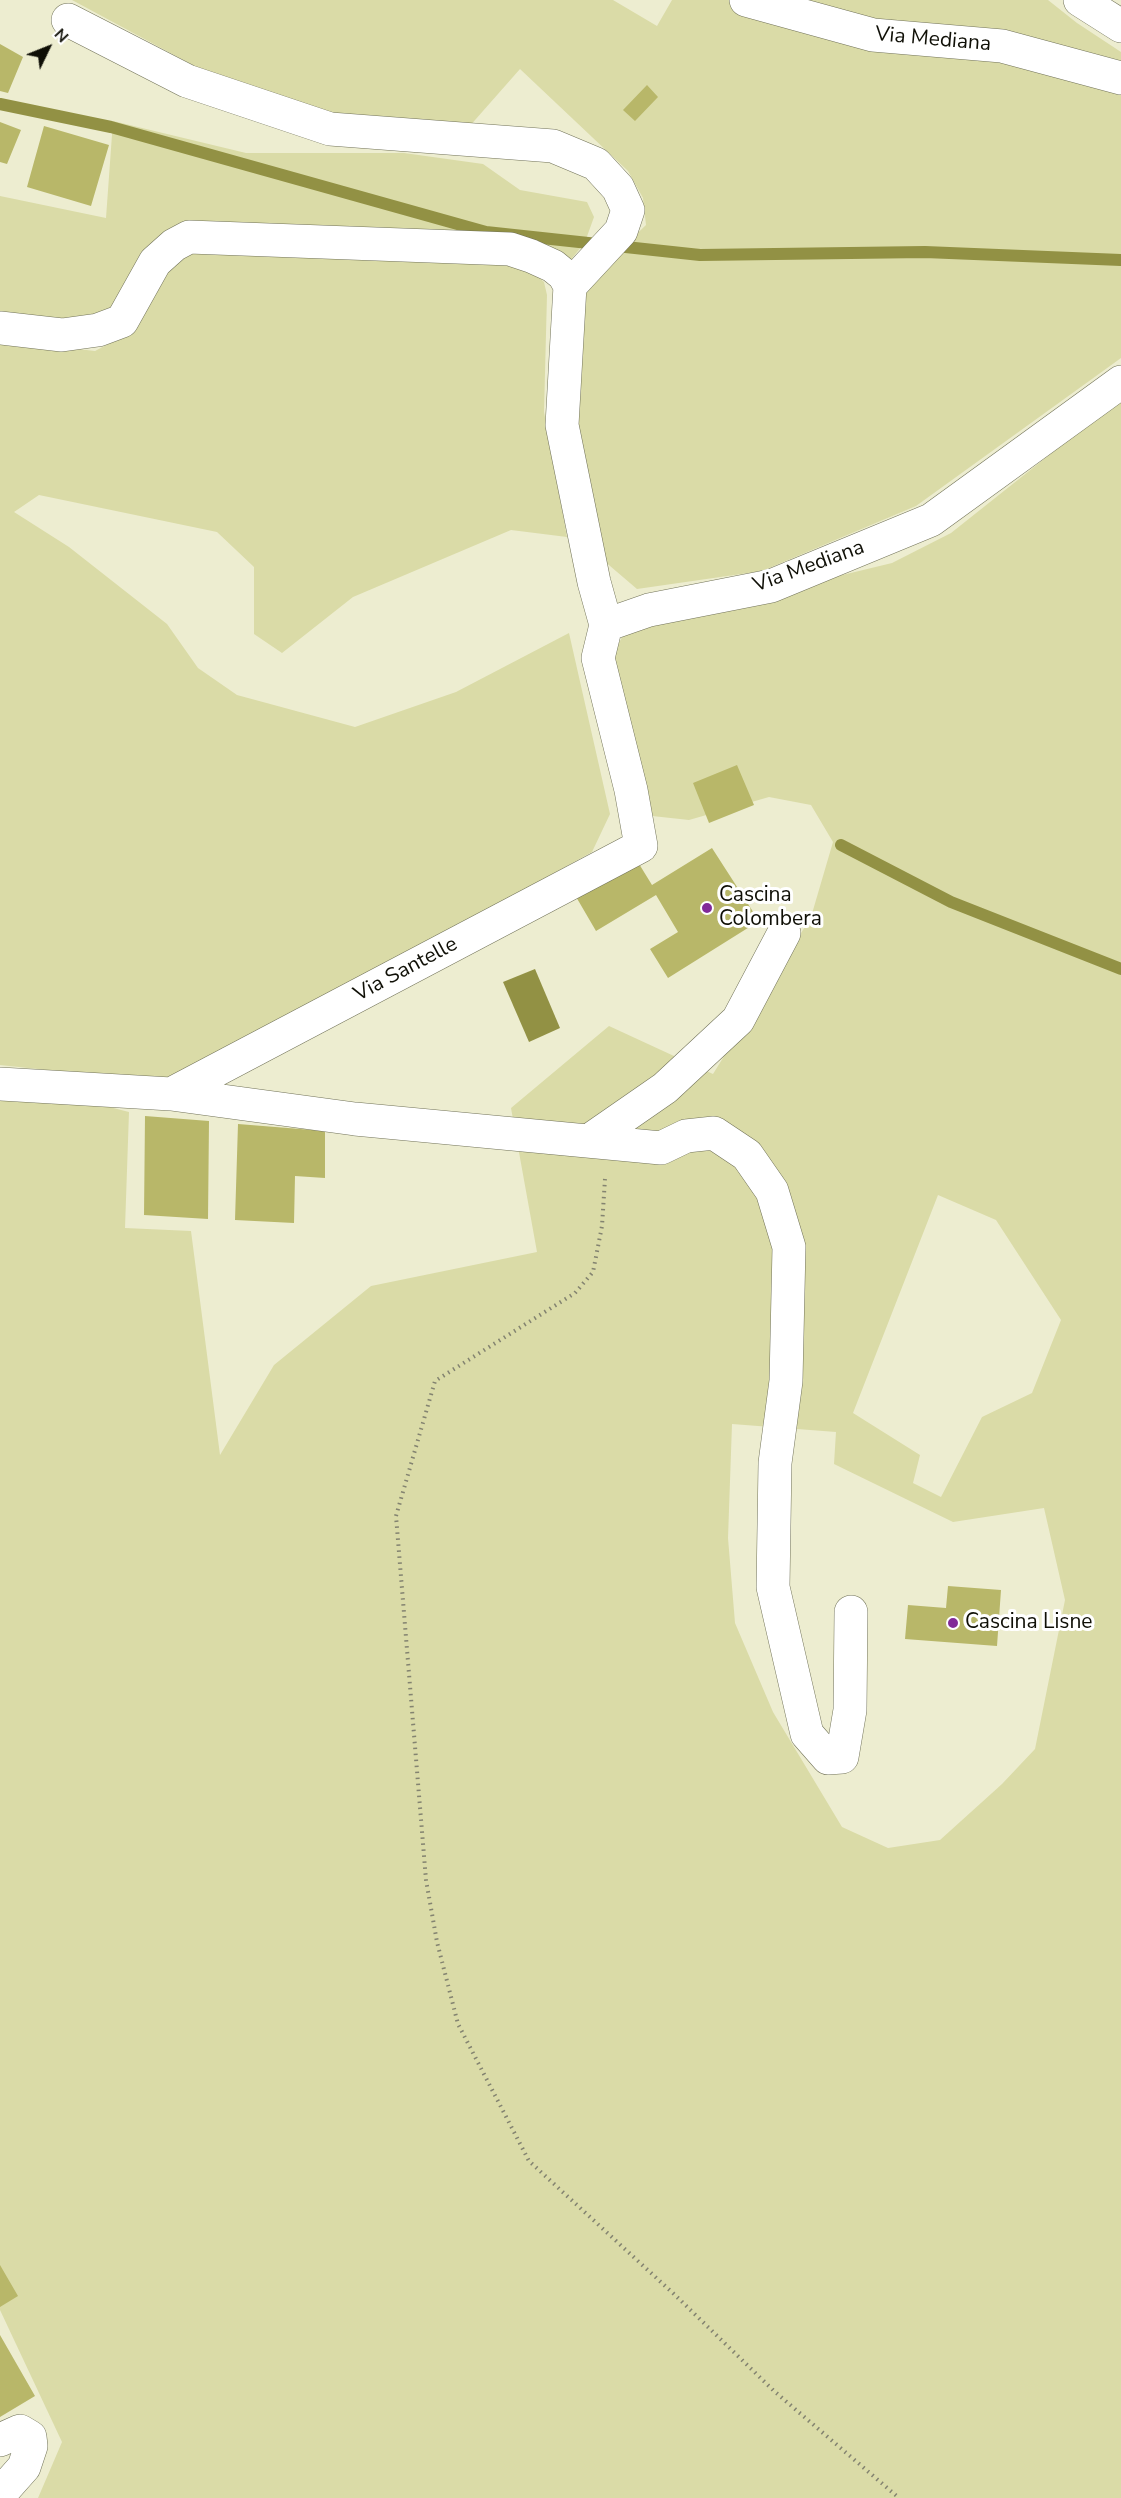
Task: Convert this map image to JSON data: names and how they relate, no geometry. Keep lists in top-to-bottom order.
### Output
{
  "streets": {
    "street": ["Via Mediana", "Via Santelle"]
  },
  "crossings": [
    ["Via Mediana", "Via Santelle"]
  ],
  "places": ["Cascina Colombera", "Cascina Lisne"],
  "north": "top right"
}
